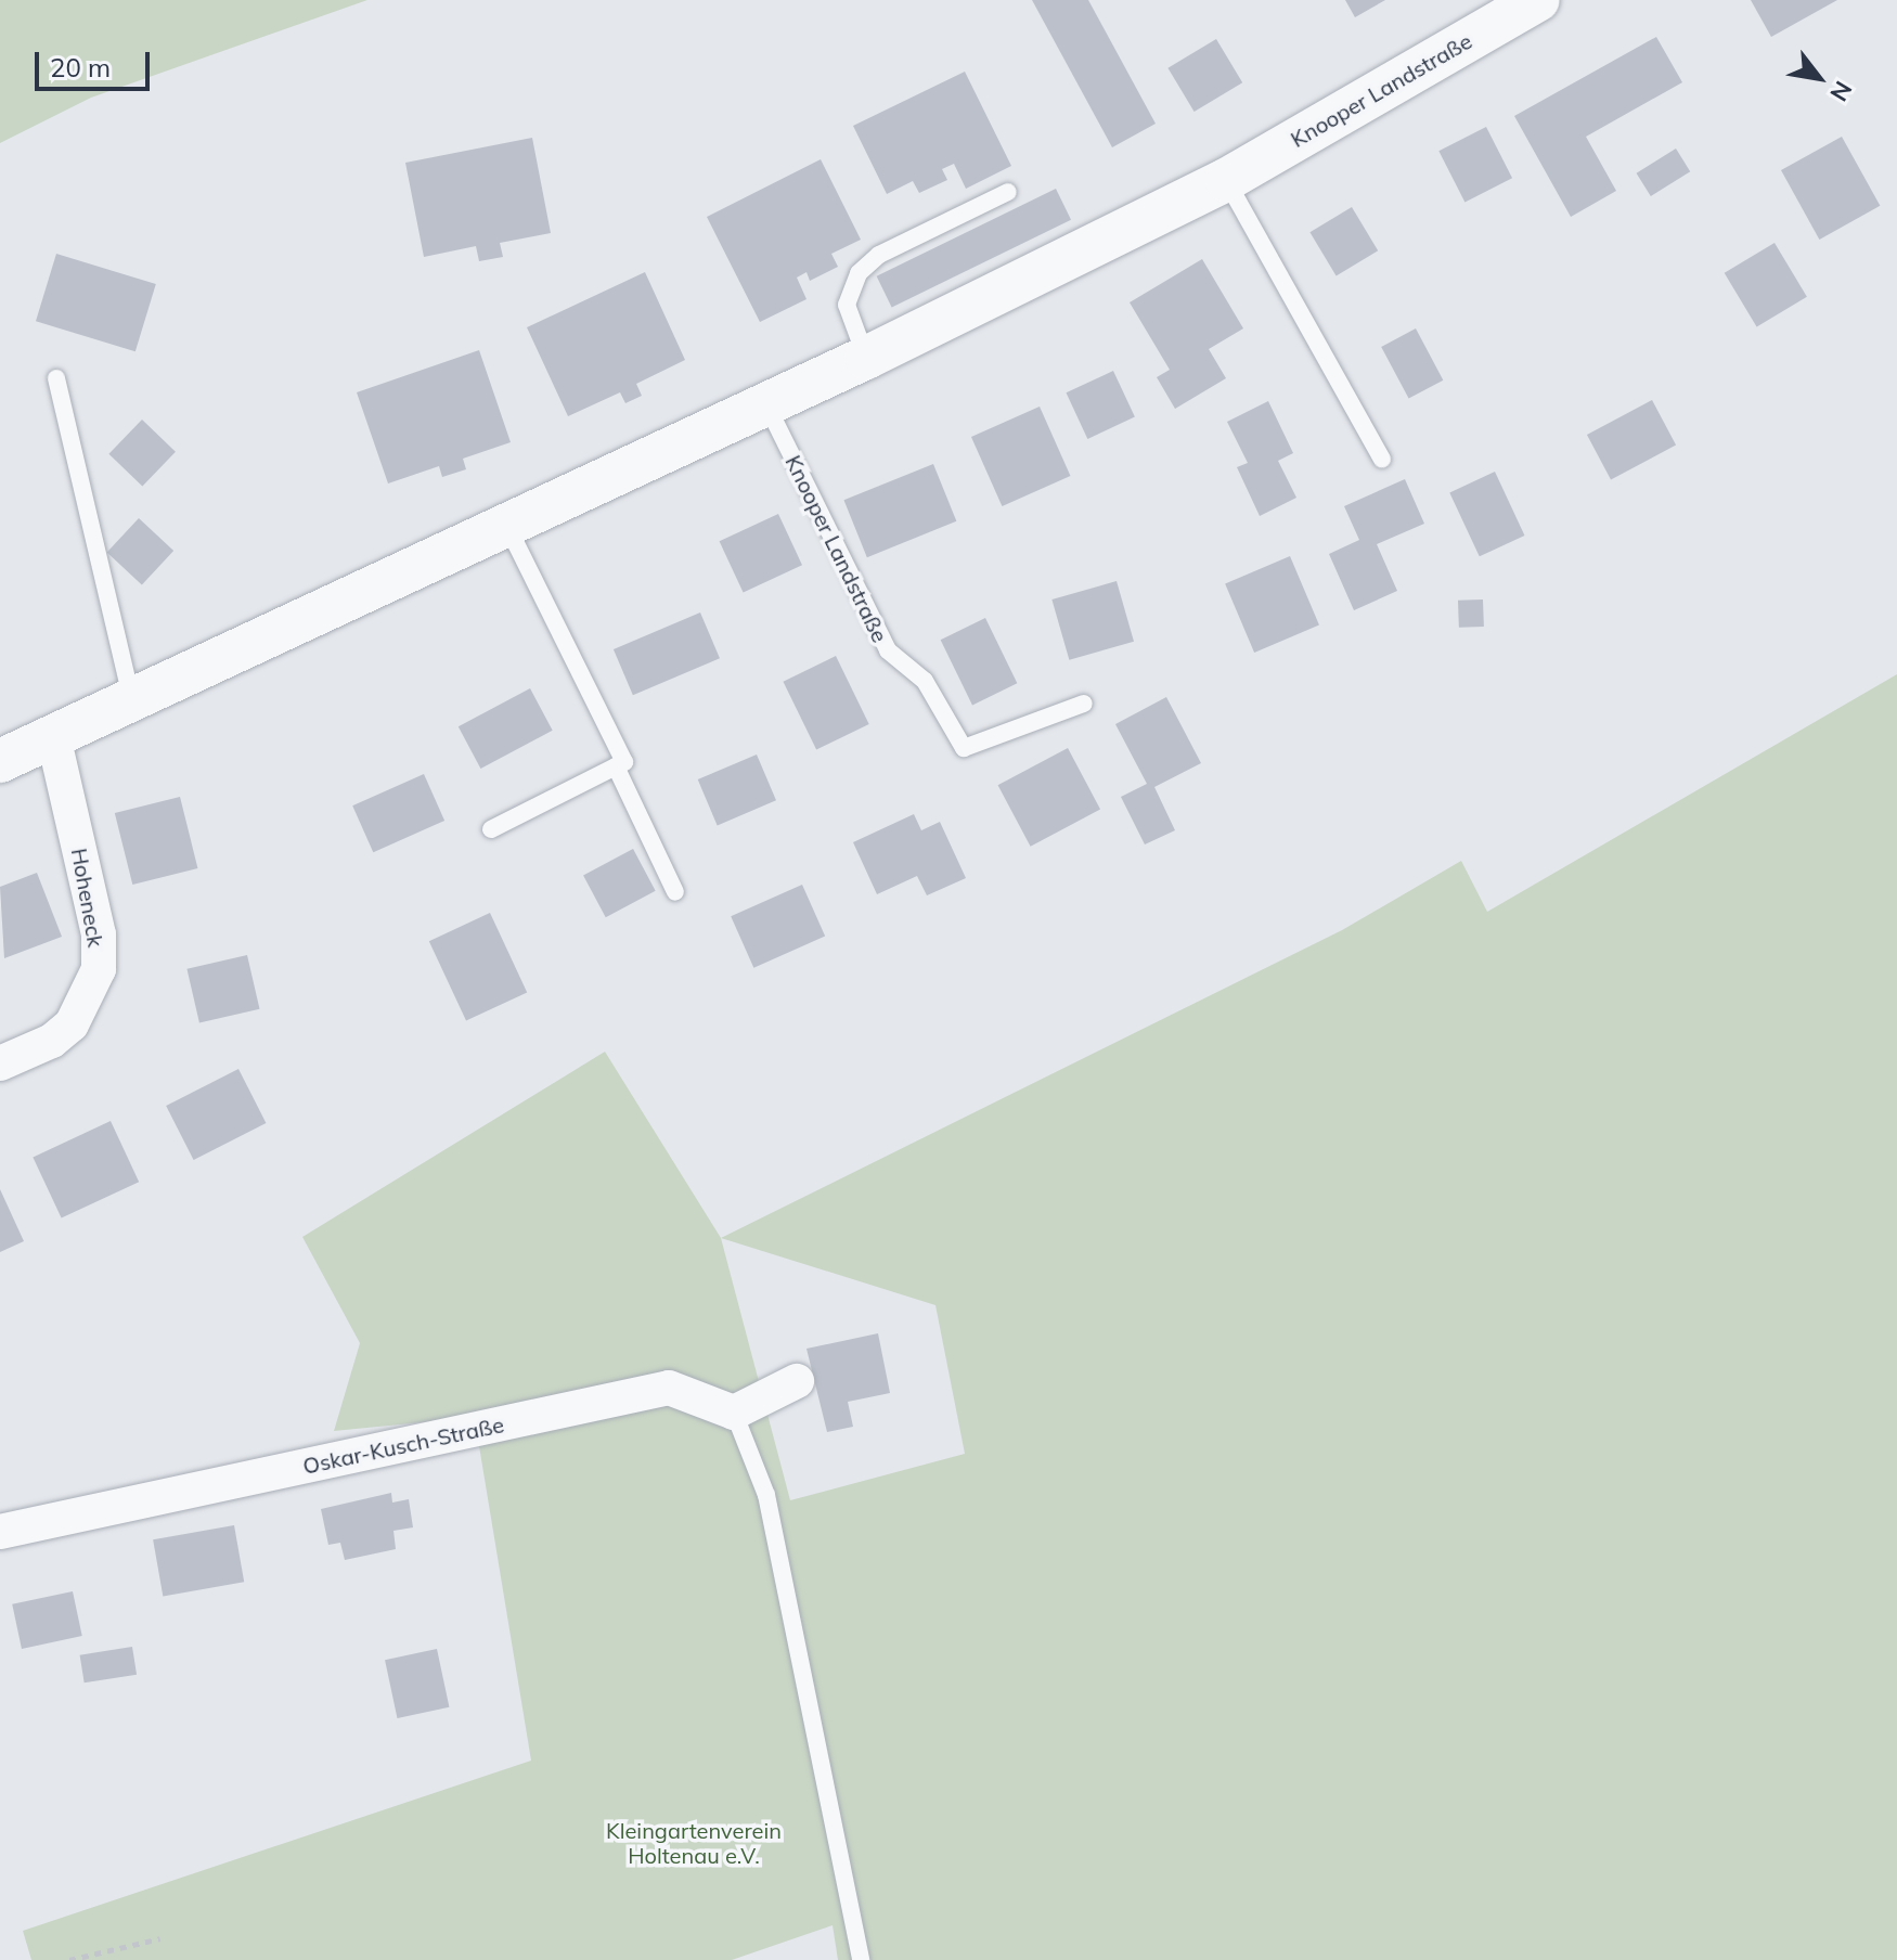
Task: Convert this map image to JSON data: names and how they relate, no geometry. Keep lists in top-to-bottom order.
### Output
{
  "streets": {
    "street": ["Knooper Landstraße", "Hoheneck", "Oskar-Kusch-Straße"]
  },
  "crossings": [
    ["Knooper Landstraße", "Hoheneck"]
  ],
  "parks": ["Kleingartenverein Holtenau e.V."],
  "scale_bar": "20 m",
  "north": "bottom right"
}
